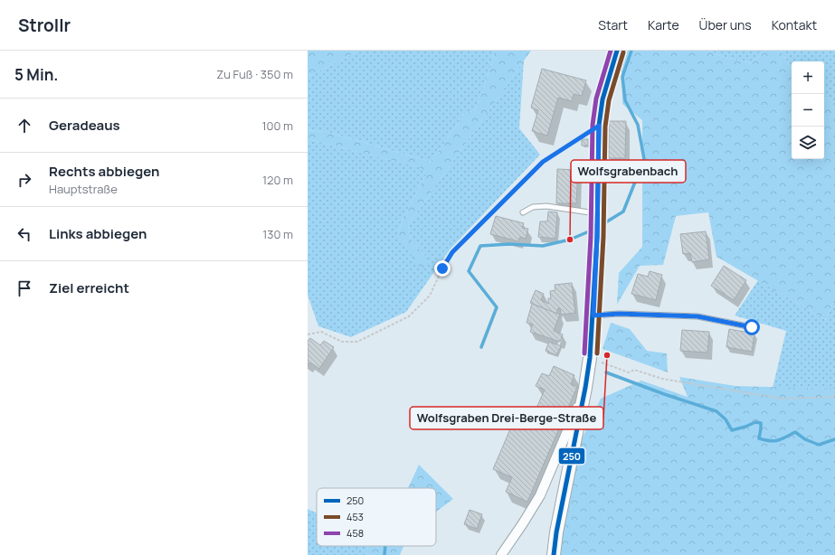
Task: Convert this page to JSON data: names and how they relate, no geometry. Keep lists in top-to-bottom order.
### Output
{
  "places": ["Wolfsgrabenbach", "Wolfsgraben Drei-Berge-Straße"],
  "lines": ["transit line 250", "transit line 458", "transit line 453"],
  "legend": ["250", "453", "458"],
  "page": {
    "header": "Strollr",
    "nav": [
      "Start",
      "Karte",
      "Über uns",
      "Kontakt"
    ],
    "heading": ["5 Min.", "Zu Fuß · 350 m"],
    "map_buttons": ["+", "−"],
    "list": [
      ["Geradeaus", "100 m"],
      ["Rechts abbiegen", "Hauptstraße", "120 m"],
      ["Links abbiegen", "130 m"],
      "Ziel erreicht"
    ]
  }
}
